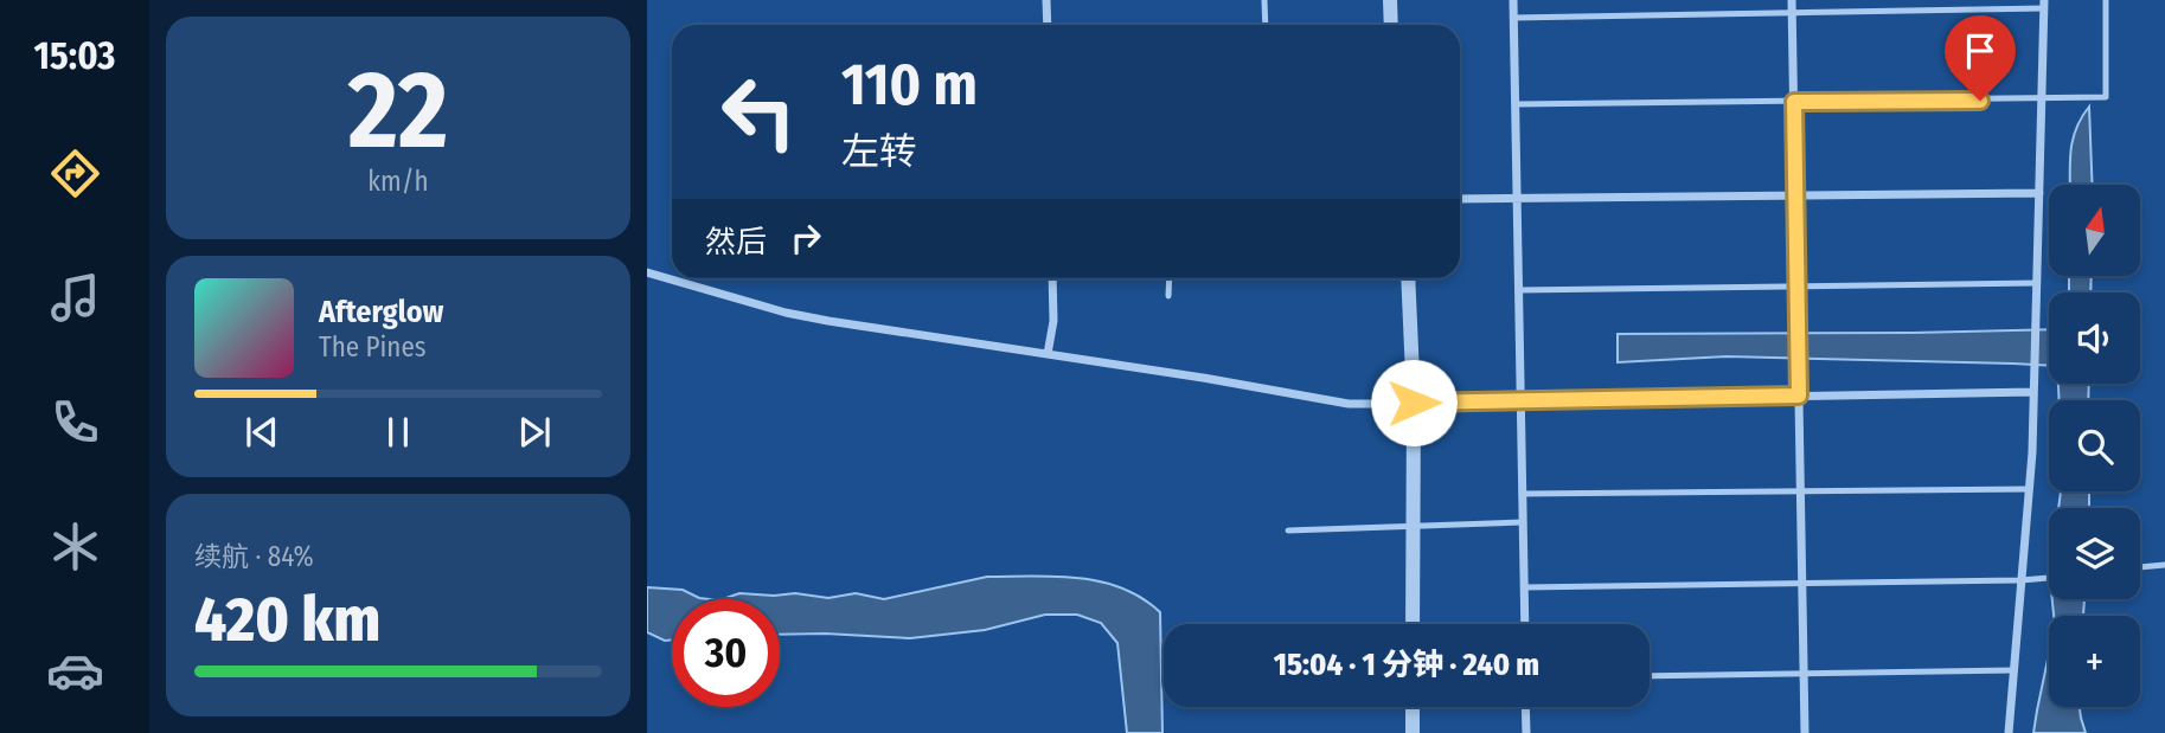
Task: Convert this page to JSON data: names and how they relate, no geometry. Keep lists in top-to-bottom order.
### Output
{
  "north": "top",
  "page": {
    "tabs": "15:03",
    "tile": [
      ["22", "km/h"],
      ["续航 · 84%", "420 km"]
    ],
    "turn": ["110 m", "左转"],
    "map_buttons": "+",
    "then": "然后",
    "song": ["Afterglow", "The Pines"],
    "limit": "30",
    "trip": "15:04 · 1 分钟 · 240 m"
  }
}
